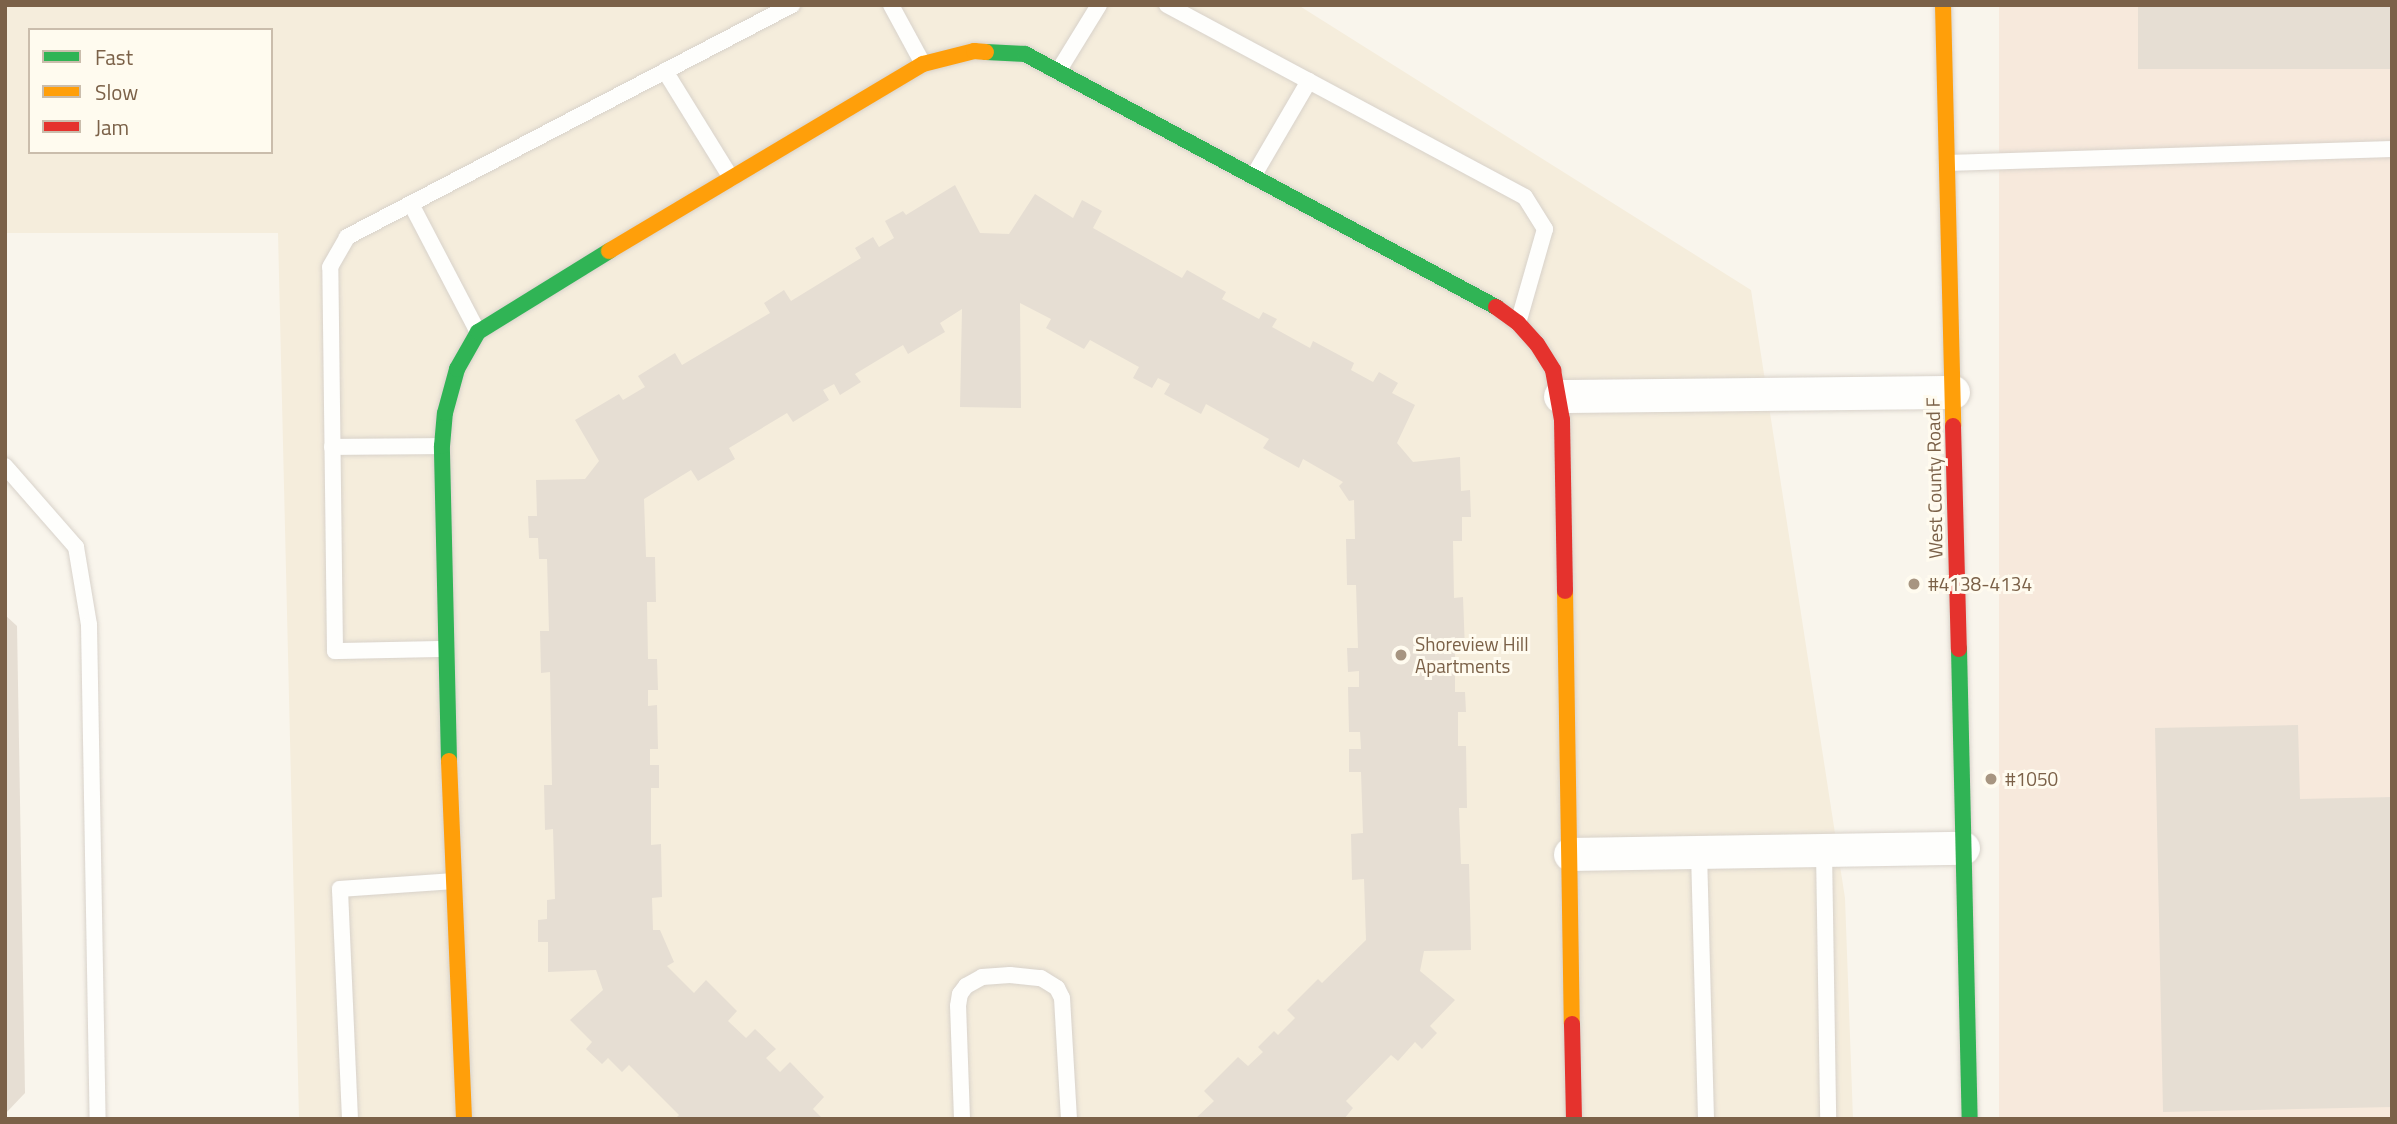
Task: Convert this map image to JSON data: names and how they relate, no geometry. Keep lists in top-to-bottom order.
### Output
{
  "streets": {
    "street": ["West County Road F"]
  },
  "places": ["#4138-4134", "Shoreview Hill Apartments", "#1050"],
  "legend": ["Fast", "Slow", "Jam"]
}
